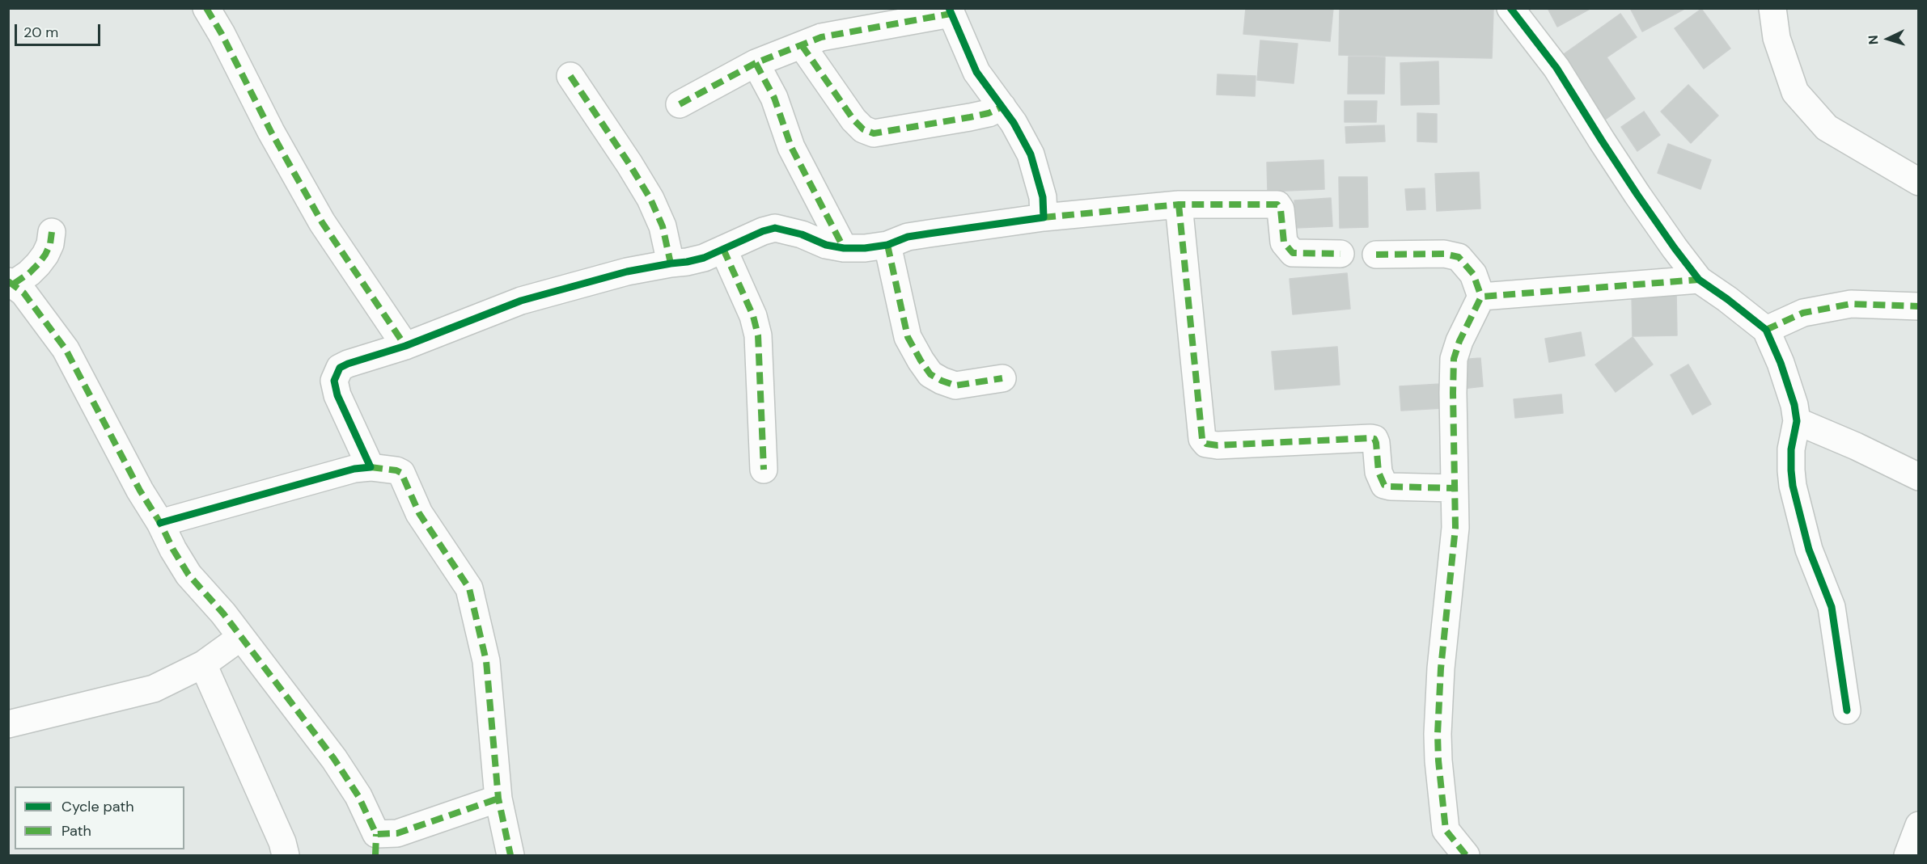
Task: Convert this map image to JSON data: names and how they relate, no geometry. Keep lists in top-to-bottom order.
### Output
{
  "legend": ["Cycle path", "Path"],
  "scale_bar": "20 m",
  "north": "left"
}
